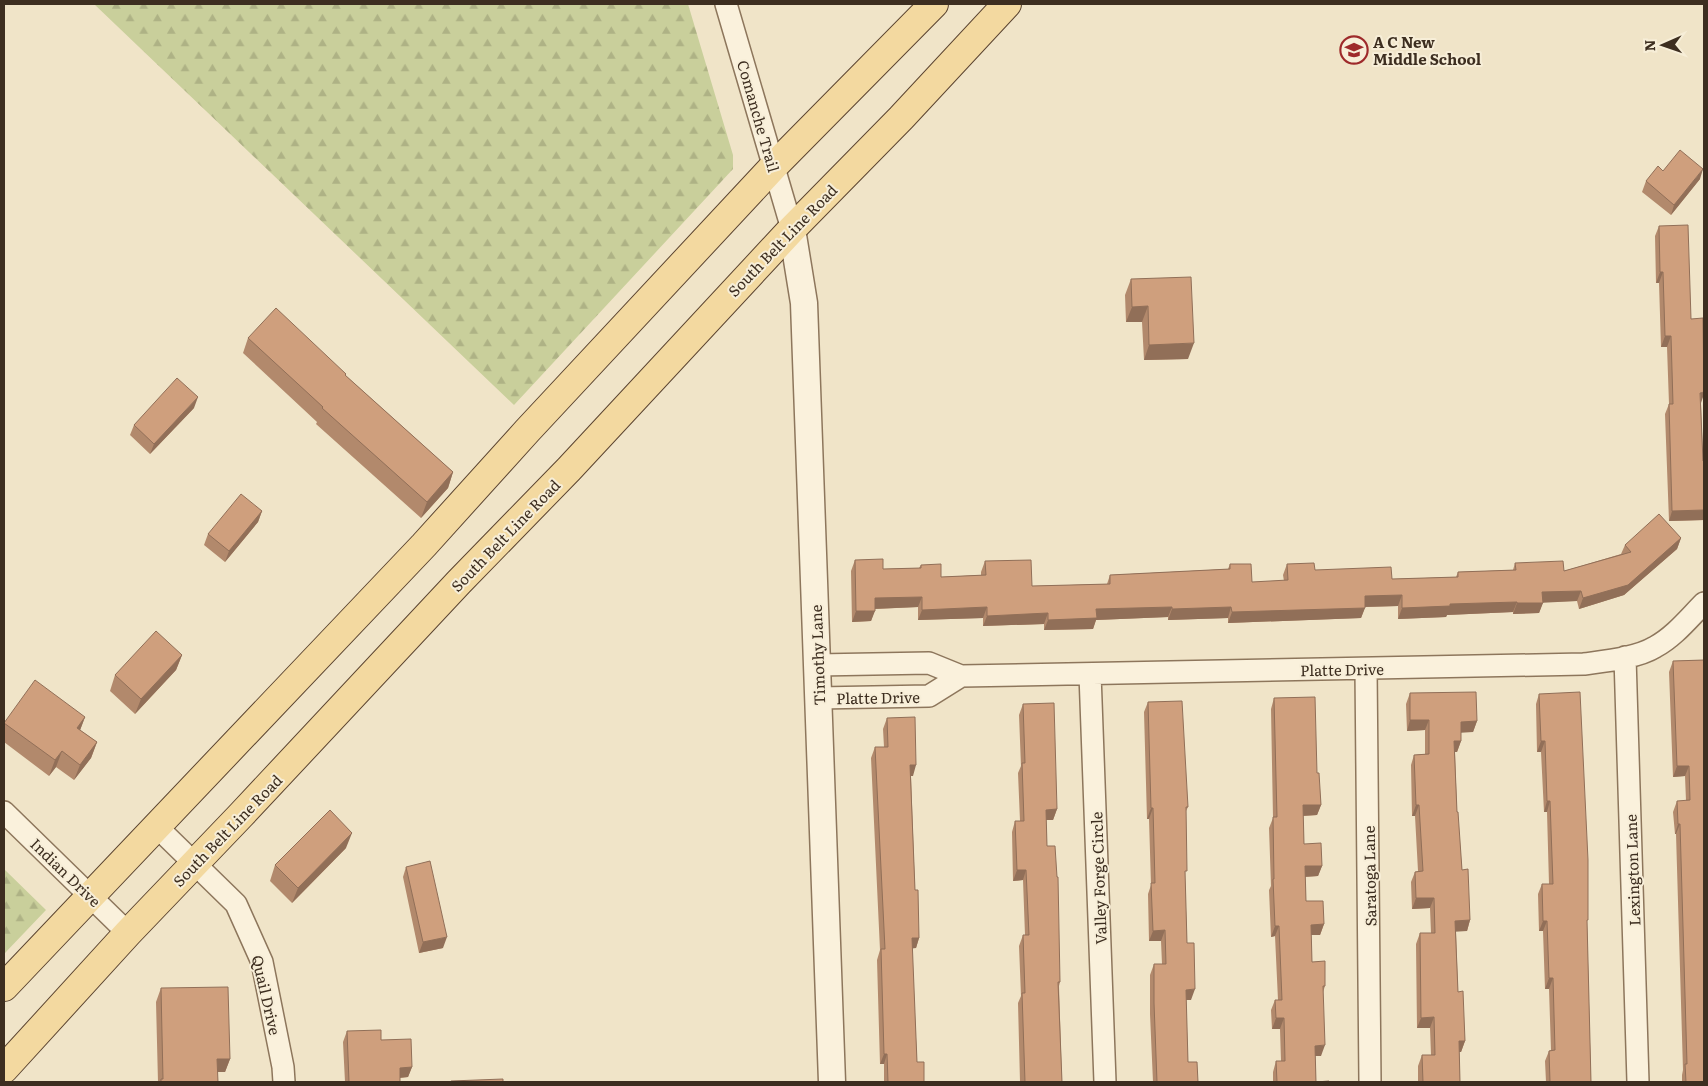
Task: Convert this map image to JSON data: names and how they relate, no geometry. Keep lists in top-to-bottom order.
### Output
{
  "streets": {
    "main road": ["South Belt Line Road"],
    "street": [
      "Comanche Trail",
      "Timothy Lane",
      "Platte Drive",
      "Lexington Lane",
      "Indian Drive",
      "Saratoga Lane",
      "Valley Forge Circle",
      "Quail Drive"
    ]
  },
  "crossings": [
    ["Comanche Trail", "South Belt Line Road"],
    ["Comanche Trail", "Timothy Lane"],
    ["South Belt Line Road", "Timothy Lane"],
    ["South Belt Line Road", "Indian Drive"],
    ["South Belt Line Road", "Quail Drive"],
    ["Timothy Lane", "Platte Drive"],
    ["Platte Drive", "Lexington Lane"],
    ["Platte Drive", "Saratoga Lane"],
    ["Platte Drive", "Valley Forge Circle"]
  ],
  "places": {
    "school or university": ["A C New Middle School"]
  },
  "north": "left"
}
